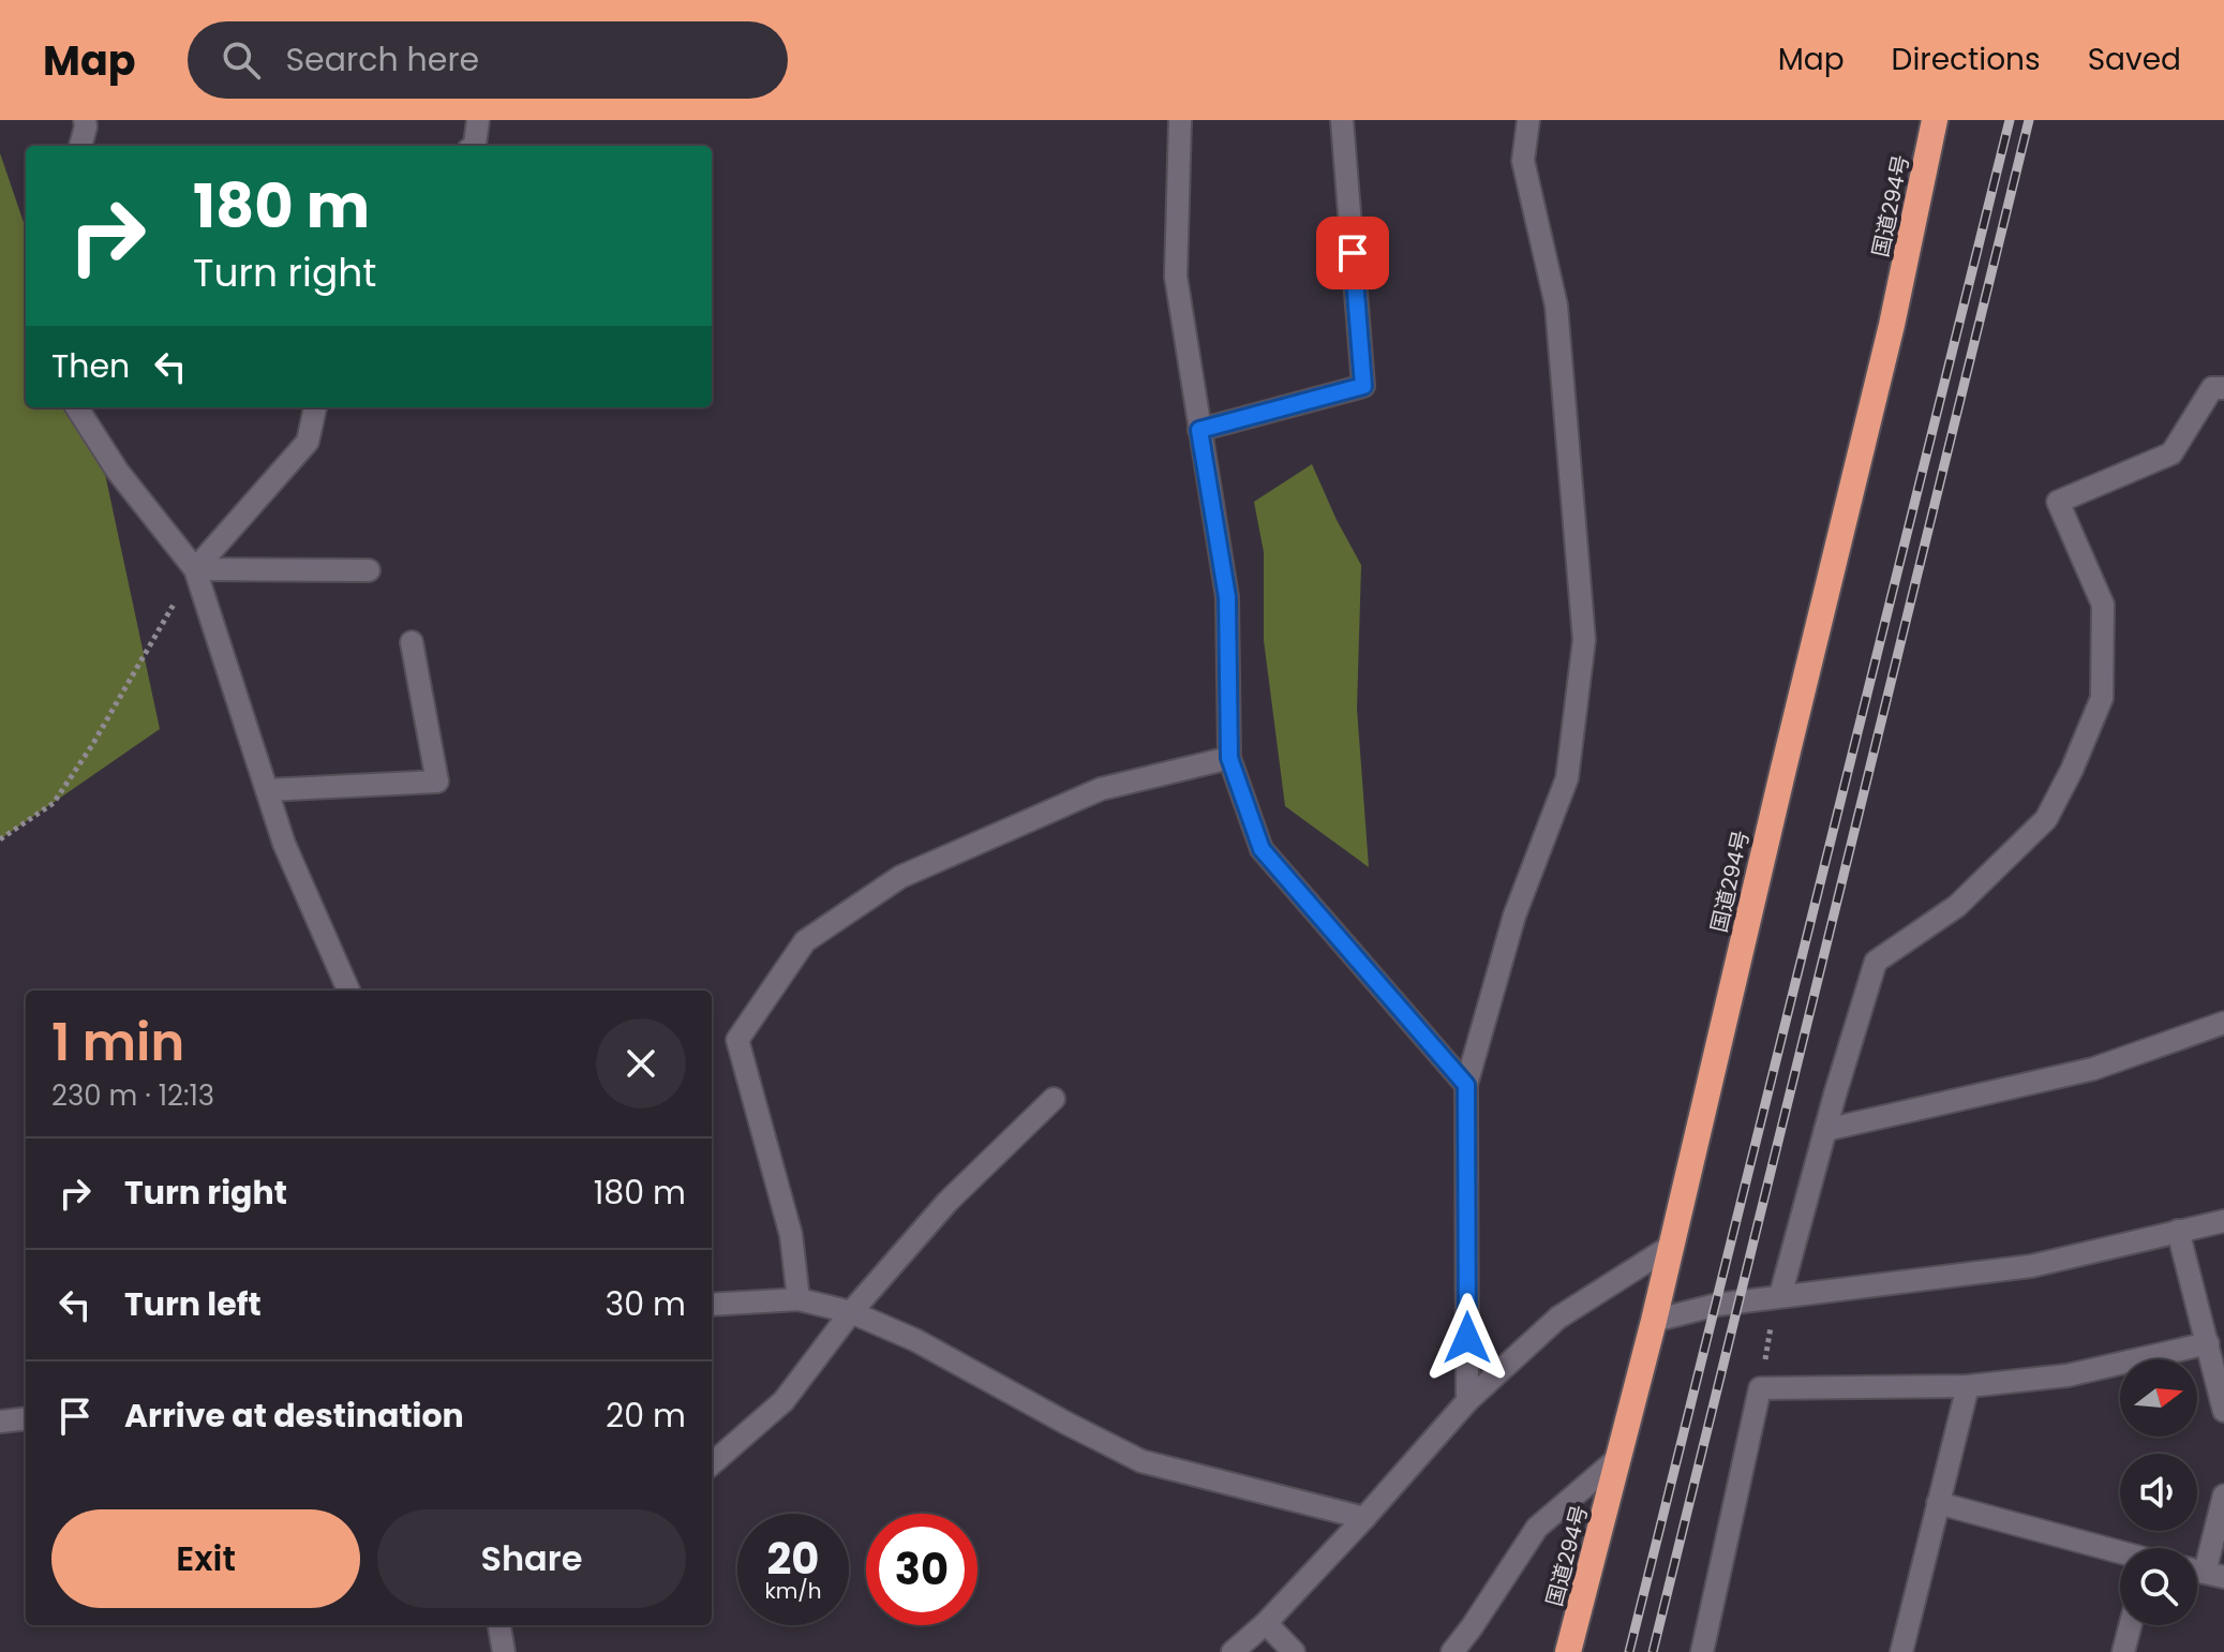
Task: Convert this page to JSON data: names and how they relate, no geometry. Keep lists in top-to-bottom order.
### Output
{
  "streets": {
    "highway": ["国道294号"]
  },
  "north": "right",
  "page": {
    "header": "Map",
    "search": "Search here",
    "nav": ["Map", "Directions", "Saved"],
    "turn": ["180 m", "Turn right"],
    "then": "Then",
    "heading": ["1 min", "230 m · 12:13"],
    "list": [
      {
        "name": "Turn right",
        "value": "180 m"
      },
      {
        "name": "Turn left",
        "value": "30 m"
      },
      {
        "name": "Arrive at destination",
        "value": "20 m"
      }
    ],
    "buttons": ["Exit", "Share"],
    "speed": "20 km/h",
    "limit": "30"
  }
}
